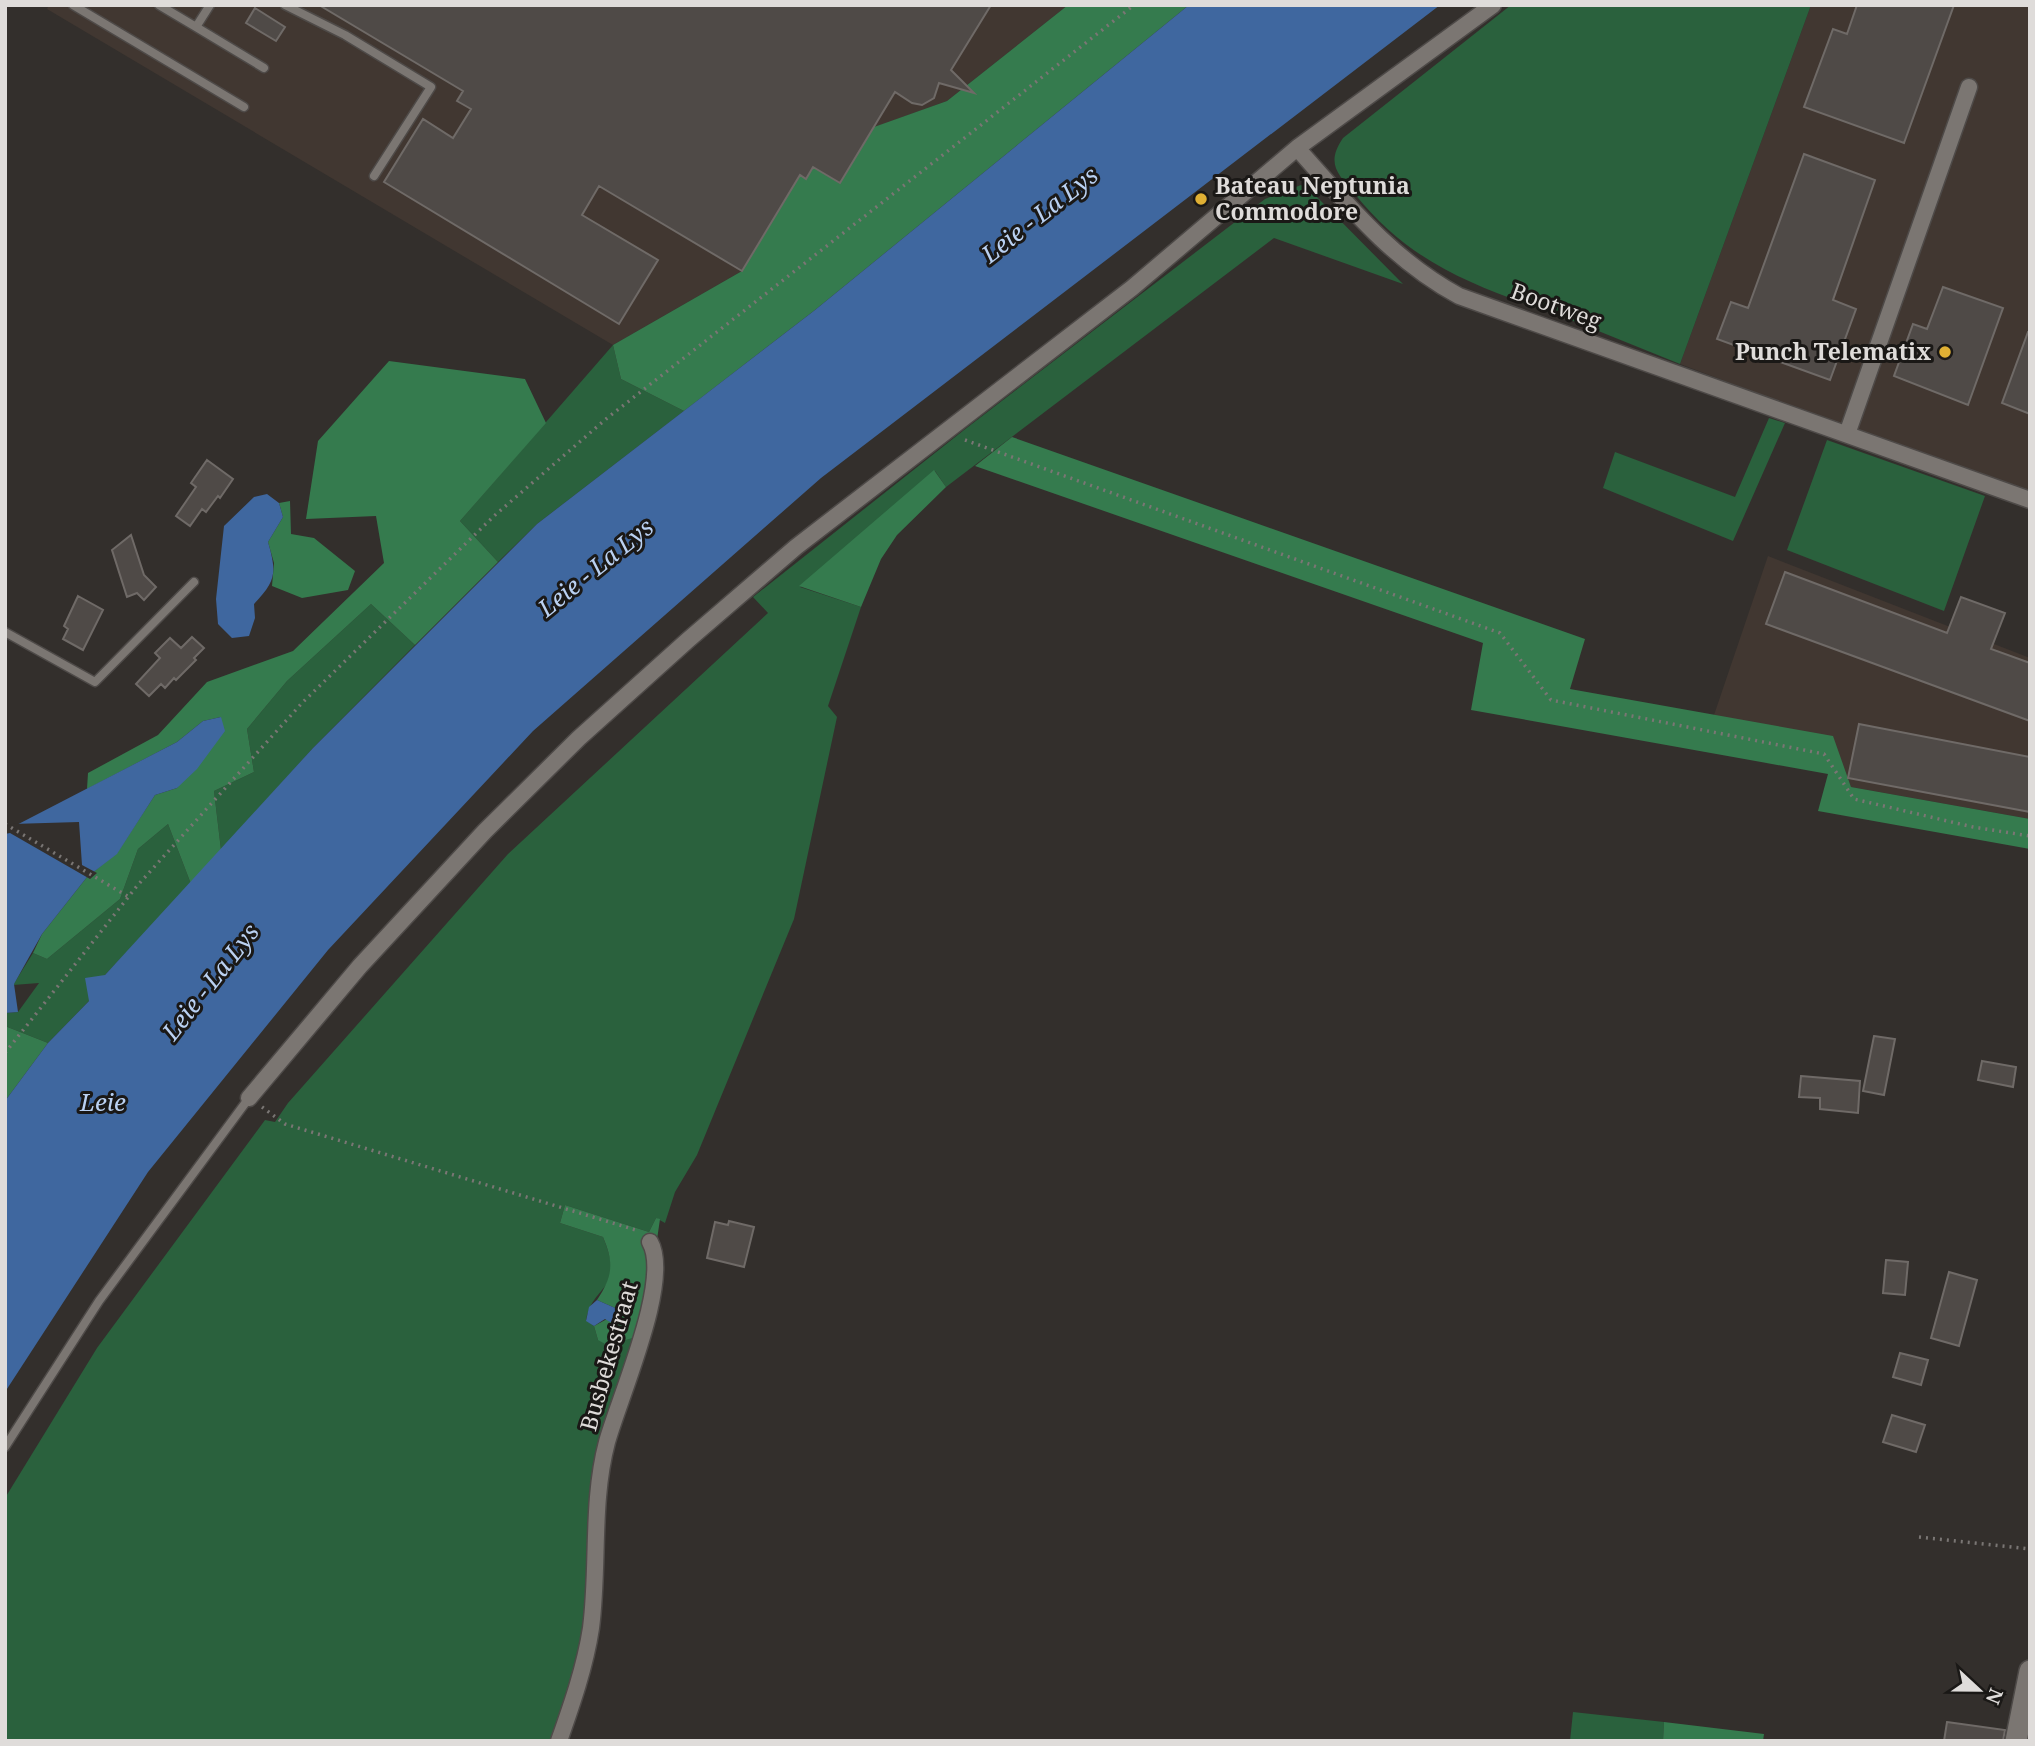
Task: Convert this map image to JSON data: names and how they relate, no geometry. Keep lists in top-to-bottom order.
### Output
{
  "streets": {
    "street": ["Bootweg", "Busbekestraat"]
  },
  "water": ["Leie - La Lys", "Leie"],
  "places": ["Bateau Neptunia Commodore", "Punch Telematix"],
  "north": "right"
}
